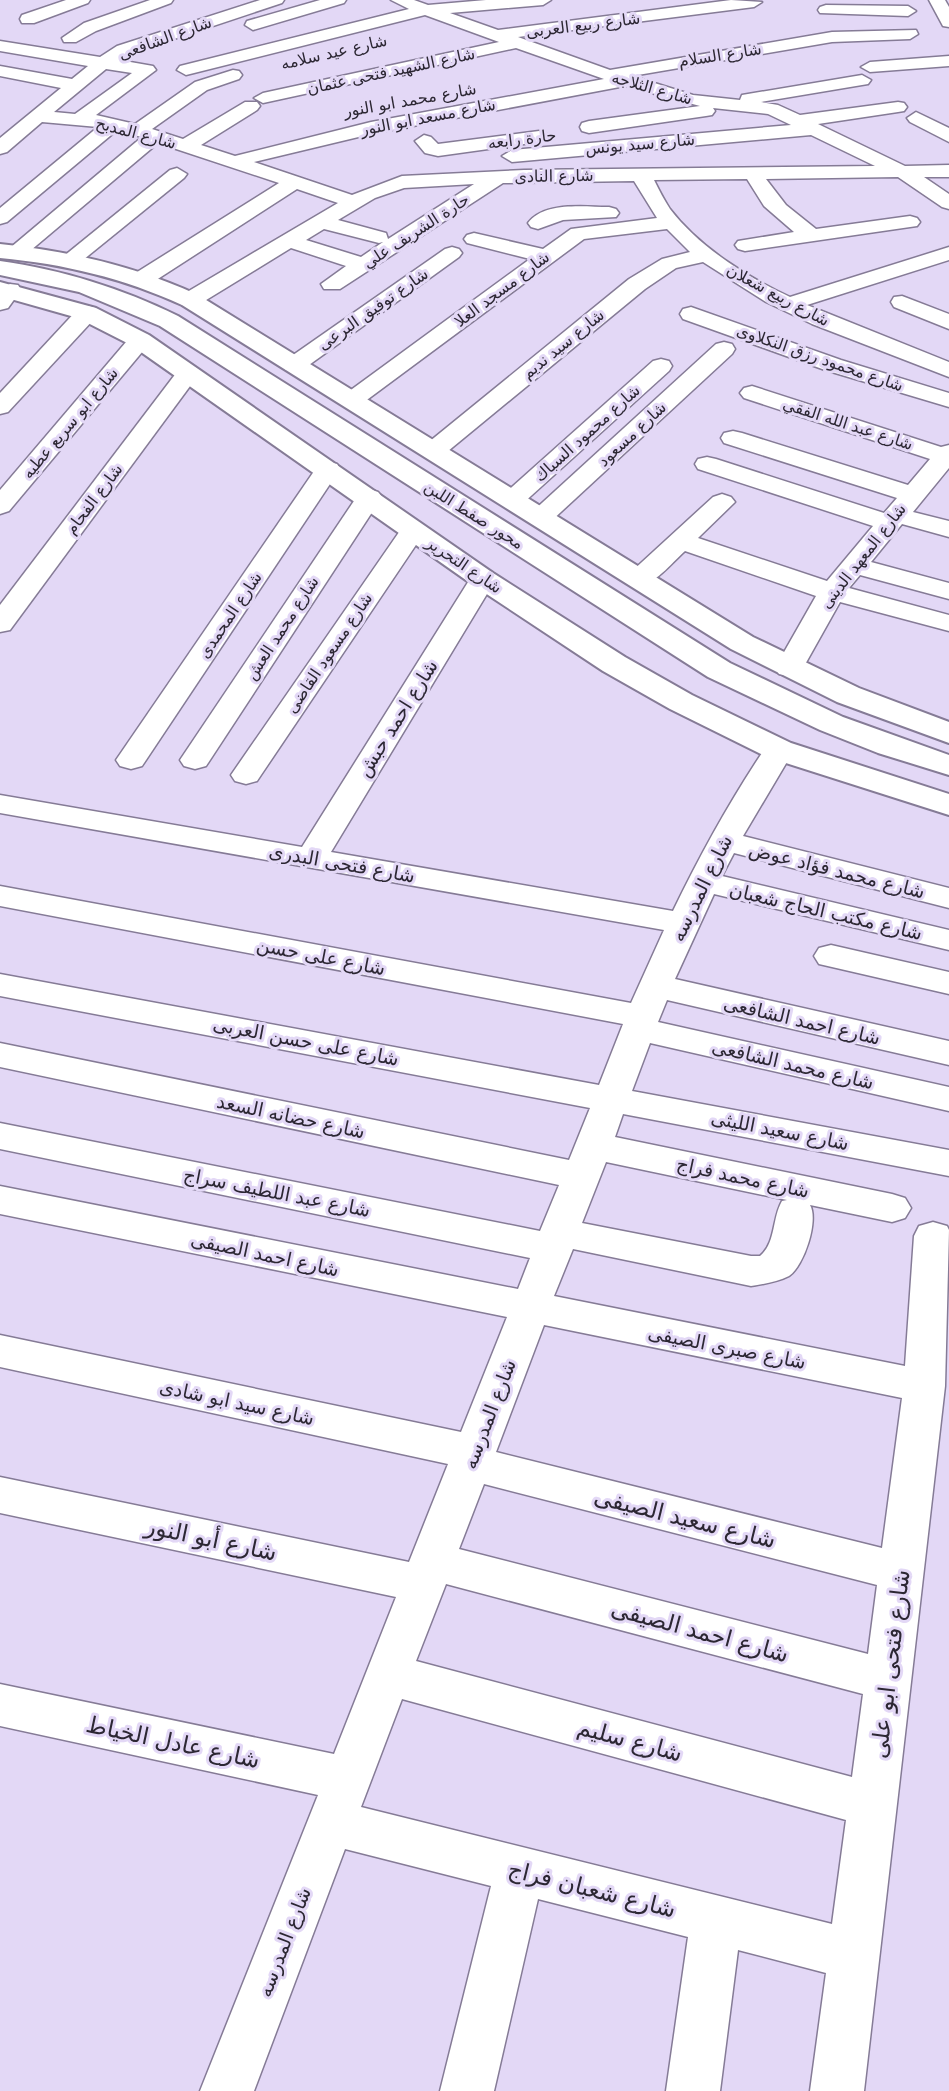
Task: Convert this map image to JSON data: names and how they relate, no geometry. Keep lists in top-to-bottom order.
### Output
{
  "streets": {
    "main road": ["محور صفط اللبن", "شارع التحرير"],
    "street": [
      "شارع ربيع العربى",
      "شارع الشافعى",
      "شارع عيد سلامه",
      "شارع السلام",
      "شارع الشهيد فتحى عثمان",
      "شارع الثلاجه",
      "شارع مسعد ابو النور",
      "شارع المدبح",
      "حارة رابعه",
      "شارع سيد يونس",
      "شارع النادى",
      "حارة الشريف علي",
      "شارع مسجد العلا",
      "شارع ربيع شعلان",
      "شارع توفيق البرعى",
      "شارع سيد نديم",
      "شارع محمود رزق النكلاوى",
      "شارع ابو سريع عطيه",
      "شارع عبد الله الفقي",
      "شارع محمود السباك",
      "شارع مسعود",
      "شارع الفحام",
      "شارع المعهد الدينى",
      "شارع المحمدى",
      "شارع محمد العش",
      "شارع مسعود القاضى",
      "شارع احمد حبش",
      "شارع فتحى البدرى",
      "شارع محمد فؤاد عوض",
      "شارع المدرسه",
      "شارع مكتب الحاج شعبان",
      "شارع على حسن",
      "شارع احمد الشافعى",
      "شارع على حسن العربى",
      "شارع محمد الشافعى",
      "شارع حضانه السعد",
      "شارع سعيد الليثى",
      "شارع محمد فراج",
      "شارع عبد اللطيف سراج",
      "شارع احمد الصيفى",
      "شارع صبرى الصيفى",
      "شارع سيد ابو شادى",
      "شارع سعيد الصيفى",
      "شارع أبو النور",
      "شارع فتحى ابو على",
      "شارع سليم",
      "شارع عادل الخياط",
      "شارع شعبان فراج"
    ]
  },
  "crossings": [
    ["شارع ربيع العربى", "شارع الثلاجه"],
    ["شارع الشافعى", "شارع المدبح"],
    ["شارع عيد سلامه", "شارع المدبح"],
    ["شارع عيد سلامه", "محور صفط اللبن"],
    ["شارع عيد سلامه", "شارع التحرير"],
    ["شارع السلام", "شارع الثلاجه"],
    ["شارع الشهيد فتحى عثمان", "شارع الثلاجه"],
    ["شارع الشهيد فتحى عثمان", "شارع المدبح"],
    ["شارع الثلاجه", "شارع مسعد ابو النور"],
    ["شارع الثلاجه", "حارة رابعه"],
    ["شارع الثلاجه", "شارع سيد يونس"],
    ["شارع الثلاجه", "شارع النادى"],
    ["شارع مسعد ابو النور", "شارع المدبح"],
    ["شارع المدبح", "شارع النادى"],
    ["شارع النادى", "حارة الشريف علي"],
    ["شارع النادى", "شارع ربيع شعلان"],
    ["شارع مسجد العلا", "شارع ربيع شعلان"],
    ["شارع ربيع شعلان", "شارع سيد نديم"],
    ["شارع ابو سريع عطيه", "شارع التحرير"],
    ["شارع عبد الله الفقي", "شارع المعهد الدينى"],
    ["شارع الفحام", "شارع التحرير"],
    ["محور صفط اللبن", "شارع التحرير"],
    ["شارع التحرير", "شارع المحمدى"],
    ["شارع التحرير", "شارع محمد العش"],
    ["شارع التحرير", "شارع مسعود القاضى"],
    ["شارع التحرير", "شارع احمد حبش"],
    ["شارع التحرير", "شارع المدرسه"],
    ["شارع احمد حبش", "شارع فتحى البدرى"],
    ["شارع فتحى البدرى", "شارع المدرسه"],
    ["شارع محمد فؤاد عوض", "شارع المدرسه"],
    ["شارع المدرسه", "شارع مكتب الحاج شعبان"],
    ["شارع المدرسه", "شارع على حسن"],
    ["شارع المدرسه", "شارع احمد الشافعى"],
    ["شارع المدرسه", "شارع على حسن العربى"],
    ["شارع المدرسه", "شارع محمد الشافعى"],
    ["شارع المدرسه", "شارع حضانه السعد"],
    ["شارع المدرسه", "شارع سعيد الليثى"],
    ["شارع المدرسه", "شارع محمد فراج"],
    ["شارع المدرسه", "شارع عبد اللطيف سراج"],
    ["شارع المدرسه", "شارع احمد الصيفى"],
    ["شارع المدرسه", "شارع صبرى الصيفى"],
    ["شارع المدرسه", "شارع سيد ابو شادى"],
    ["شارع المدرسه", "شارع سعيد الصيفى"],
    ["شارع المدرسه", "شارع أبو النور"],
    ["شارع المدرسه", "شارع سليم"],
    ["شارع المدرسه", "شارع عادل الخياط"],
    ["شارع المدرسه", "شارع شعبان فراج"],
    ["شارع على حسن", "شارع احمد الشافعى"],
    ["شارع على حسن", "شارع محمد الشافعى"],
    ["شارع احمد الشافعى", "شارع محمد الشافعى"],
    ["شارع على حسن العربى", "شارع سعيد الليثى"],
    ["شارع حضانه السعد", "شارع محمد فراج"],
    ["شارع احمد الصيفى", "شارع صبرى الصيفى"],
    ["شارع احمد الصيفى", "شارع أبو النور"],
    ["شارع احمد الصيفى", "شارع فتحى ابو على"],
    ["شارع صبرى الصيفى", "شارع فتحى ابو على"],
    ["شارع سيد ابو شادى", "شارع سعيد الصيفى"],
    ["شارع سعيد الصيفى", "شارع فتحى ابو على"],
    ["شارع فتحى ابو على", "شارع سليم"],
    ["شارع فتحى ابو على", "شارع شعبان فراج"],
    ["شارع عادل الخياط", "شارع شعبان فراج"]
  ]
}
